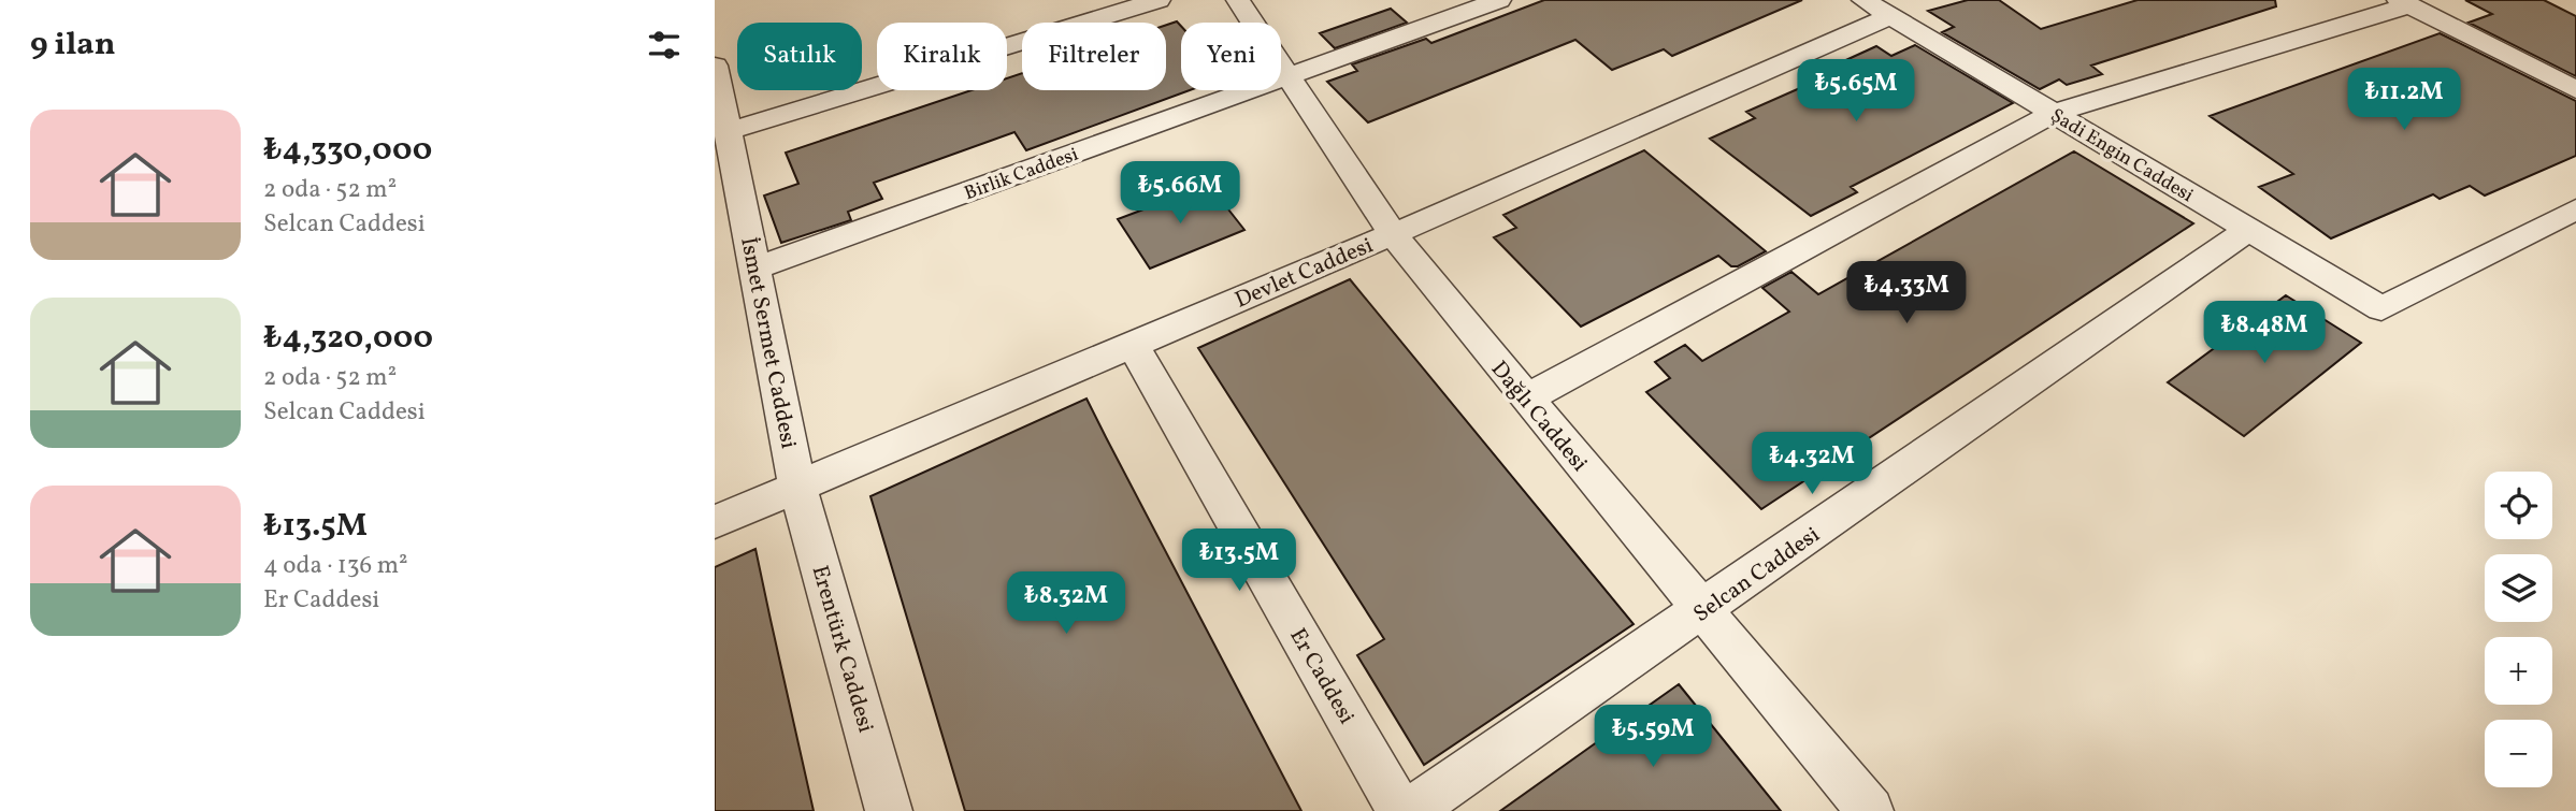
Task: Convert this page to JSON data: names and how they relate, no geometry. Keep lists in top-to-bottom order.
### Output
{
  "streets": {
    "street": [
      "Şadi Engin Caddesi",
      "Birlik Caddesi",
      "Devlet Caddesi",
      "İsmet Sermet Caddesi",
      "Dağlı Caddesi",
      "Selcan Caddesi",
      "Erentürk Caddesi",
      "Er Caddesi"
    ]
  },
  "crossings": [
    ["Şadi Engin Caddesi", "Devlet Caddesi"],
    ["Şadi Engin Caddesi", "Selcan Caddesi"],
    ["Birlik Caddesi", "İsmet Sermet Caddesi"],
    ["Birlik Caddesi", "Dağlı Caddesi"],
    ["Devlet Caddesi", "İsmet Sermet Caddesi"],
    ["Devlet Caddesi", "Dağlı Caddesi"],
    ["Devlet Caddesi", "Erentürk Caddesi"],
    ["Devlet Caddesi", "Er Caddesi"],
    ["İsmet Sermet Caddesi", "Erentürk Caddesi"],
    ["Dağlı Caddesi", "Selcan Caddesi"]
  ],
  "page": {
    "heading": "9 ilan",
    "chip": [
      "Satılık",
      "Kiralık",
      "Filtreler",
      "Yeni"
    ],
    "price": [
      "₺5.65M",
      "₺11.2M",
      "₺5.66M",
      "₺4.33M",
      "₺8.48M",
      "₺4.32M",
      "₺13.5M",
      "₺8.32M",
      "₺5.59M"
    ],
    "list": [
      {
        "name": "₺4,330,000",
        "note": "2 oda · 52 m² · Selcan Caddesi"
      },
      {
        "name": "₺4,320,000",
        "note": "2 oda · 52 m² · Selcan Caddesi"
      },
      {
        "name": "₺13.5M",
        "note": "4 oda · 136 m² · Er Caddesi"
      }
    ],
    "map_buttons": ["+", "−"]
  }
}
